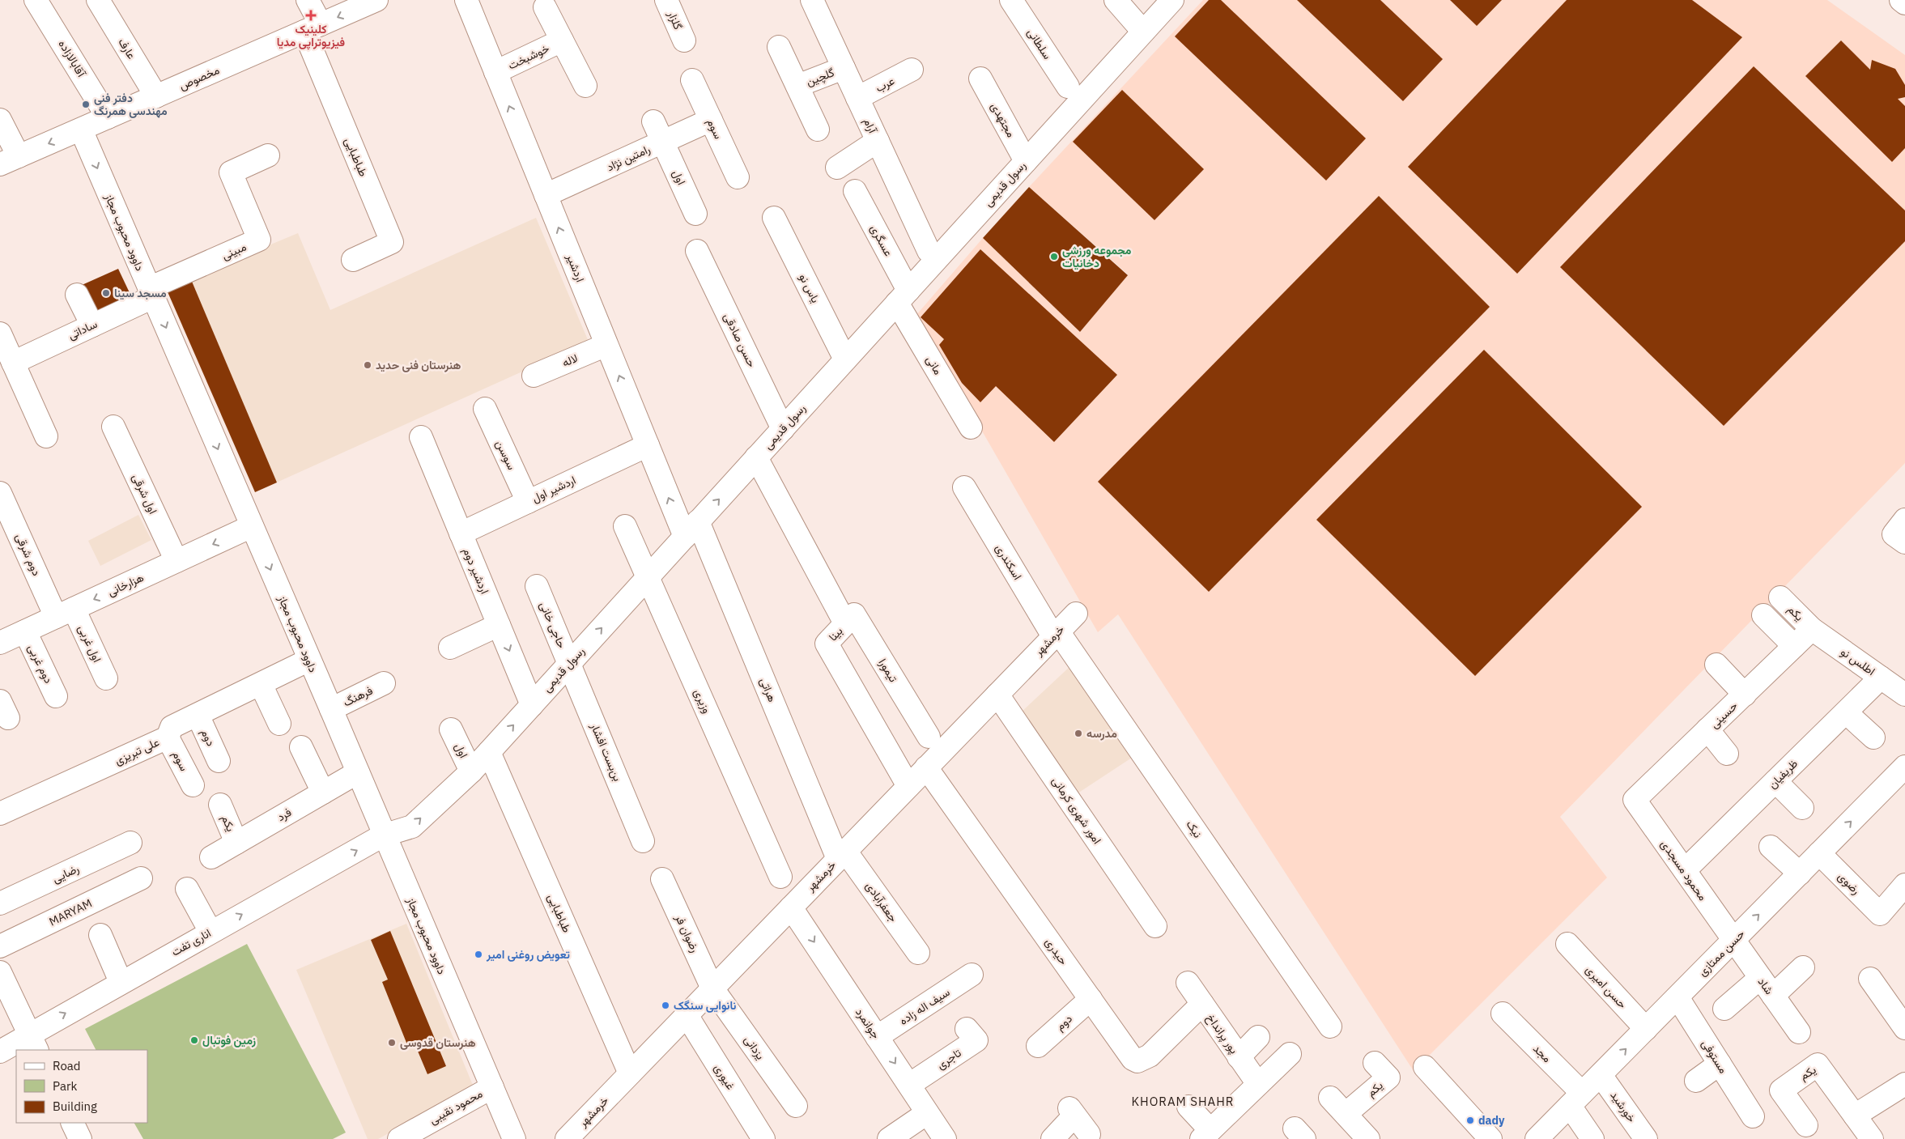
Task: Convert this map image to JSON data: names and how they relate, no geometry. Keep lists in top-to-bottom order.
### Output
{
  "streets": {
    "street": [
      "گلزار",
      "سلطانی",
      "عارف",
      "خوشبخت",
      "آقابالازاده",
      "گلچین",
      "مخصوص",
      "عرب",
      "مجتهدی",
      "آرام",
      "سوم",
      "طباطبایی",
      "رامتین نژاد",
      "اول",
      "رسول قدیمی",
      "داوود محبوب مجاز",
      "عسگری",
      "مبینی",
      "اردشیر",
      "یاس نو",
      "ساداتی",
      "حسن صادقی",
      "لاله",
      "مانی",
      "سوسن",
      "اردشیر اول",
      "اول شرقی",
      "دوم شرقی",
      "اسکندری",
      "اردشیر دوم",
      "هزارخانی",
      "یکم",
      "حاجی خانی",
      "بینا",
      "خرمشهر",
      "اول غربی",
      "اطلس نو",
      "دوم غربی",
      "تیمورا",
      "هراتی",
      "فرهنگ",
      "وزیری",
      "حسینی",
      "دوم",
      "علی تبریزی",
      "بن‌بست افشار",
      "ظریفیان",
      "امور شهری کرمانی",
      "فرد",
      "نیک",
      "محمود مسجدی",
      "رضایی",
      "رضوی",
      "جعفرآبادی",
      "MARYAM",
      "رضوان فر",
      "اناری تفت",
      "حیدری",
      "حسن ممتازی",
      "شاد",
      "حسن امیری",
      "سیف اله زاده",
      "جوانمرد",
      "پور پرانداخ",
      "یزدانی",
      "مجد",
      "مستوفی",
      "تاجری",
      "غیوری",
      "محمود نقیبی",
      "خورشید"
    ]
  },
  "crossings": [
    ["عارف", "مخصوص"],
    ["خوشبخت", "اردشیر"],
    ["آقابالازاده", "مخصوص"],
    ["گلچین", "آرام"],
    ["مخصوص", "طباطبایی"],
    ["مخصوص", "داوود محبوب مجاز"],
    ["عرب", "آرام"],
    ["مجتهدی", "رسول قدیمی"],
    ["سوم", "رامتین نژاد"],
    ["سوم", "علی تبریزی"],
    ["طباطبایی", "رسول قدیمی"],
    ["طباطبایی", "خرمشهر"],
    ["رامتین نژاد", "اول"],
    ["رامتین نژاد", "اردشیر"],
    ["اول", "رسول قدیمی"],
    ["رسول قدیمی", "داوود محبوب مجاز"],
    ["رسول قدیمی", "عسگری"],
    ["رسول قدیمی", "اردشیر"],
    ["رسول قدیمی", "یاس نو"],
    ["رسول قدیمی", "حسن صادقی"],
    ["رسول قدیمی", "مانی"],
    ["رسول قدیمی", "اردشیر دوم"],
    ["رسول قدیمی", "حاجی خانی"],
    ["رسول قدیمی", "بینا"],
    ["رسول قدیمی", "هراتی"],
    ["رسول قدیمی", "وزیری"],
    ["رسول قدیمی", "بن‌بست افشار"],
    ["رسول قدیمی", "اناری تفت"],
    ["داوود محبوب مجاز", "مبینی"],
    ["داوود محبوب مجاز", "ساداتی"],
    ["داوود محبوب مجاز", "هزارخانی"],
    ["داوود محبوب مجاز", "فرهنگ"],
    ["داوود محبوب مجاز", "علی تبریزی"],
    ["داوود محبوب مجاز", "فرد"],
    ["داوود محبوب مجاز", "اناری تفت"],
    ["داوود محبوب مجاز", "محمود نقیبی"],
    ["عسگری", "مانی"],
    ["مبینی", "ساداتی"],
    ["اردشیر", "لاله"],
    ["اردشیر", "اردشیر اول"],
    ["اردشیر", "هراتی"],
    ["سوسن", "اردشیر اول"],
    ["اردشیر اول", "اردشیر دوم"],
    ["اول شرقی", "هزارخانی"],
    ["دوم شرقی", "هزارخانی"],
    ["دوم شرقی", "اول غربی"],
    ["اسکندری", "خرمشهر"],
    ["اسکندری", "نیک"],
    ["هزارخانی", "اول غربی"],
    ["هزارخانی", "دوم غربی"],
    ["یکم", "اطلس نو"],
    ["یکم", "حسینی"],
    ["یکم", "فرد"],
    ["حاجی خانی", "بن‌بست افشار"],
    ["بینا", "خرمشهر"],
    ["بینا", "تیمورا"],
    ["خرمشهر", "هراتی"],
    ["خرمشهر", "امور شهری کرمانی"],
    ["خرمشهر", "نیک"],
    ["خرمشهر", "جعفرآبادی"],
    ["خرمشهر", "رضوان فر"],
    ["خرمشهر", "حیدری"],
    ["خرمشهر", "جوانمرد"],
    ["خرمشهر", "یزدانی"],
    ["خرمشهر", "غیوری"],
    ["اطلس نو", "حسینی"],
    ["اطلس نو", "ظریفیان"],
    ["هراتی", "جعفرآبادی"],
    ["حسینی", "محمود مسجدی"],
    ["دوم", "علی تبریزی"],
    ["دوم", "حیدری"],
    ["ظریفیان", "محمود مسجدی"],
    ["محمود مسجدی", "حسن ممتازی"],
    ["محمود مسجدی", "شاد"],
    ["رضوی", "حسن ممتازی"],
    ["رضوان فر", "یزدانی"],
    ["حیدری", "پور پرانداخ"],
    ["حسن ممتازی", "شاد"],
    ["حسن ممتازی", "حسن امیری"],
    ["حسن ممتازی", "مجد"],
    ["حسن ممتازی", "مستوفی"],
    ["حسن ممتازی", "خورشید"],
    ["سیف اله زاده", "جوانمرد"],
    ["جوانمرد", "تاجری"]
  ],
  "one_way": [
    "مخصوص",
    "داوود محبوب مجاز",
    "اردشیر",
    "هزارخانی",
    "اناری تفت",
    "حسن ممتازی",
    "جوانمرد"
  ],
  "districts": ["KHORAM SHAHR"],
  "places": {
    "health": ["کلینیک فیزیوتراپی مدیا"],
    "other": [
      "دفتر فنی مهندسی همرنگ",
      "مجموعه ورزشی دخانیات",
      "مسجد سینا",
      "هنرستان فنی حدید",
      "مدرسه",
      "تعویض روغنی امیر",
      "نانوایی سنگک",
      "زمین فوتبال",
      "هنرستان قدوسی",
      "dady"
    ]
  },
  "legend": ["Road", "Park", "Building"]
}
